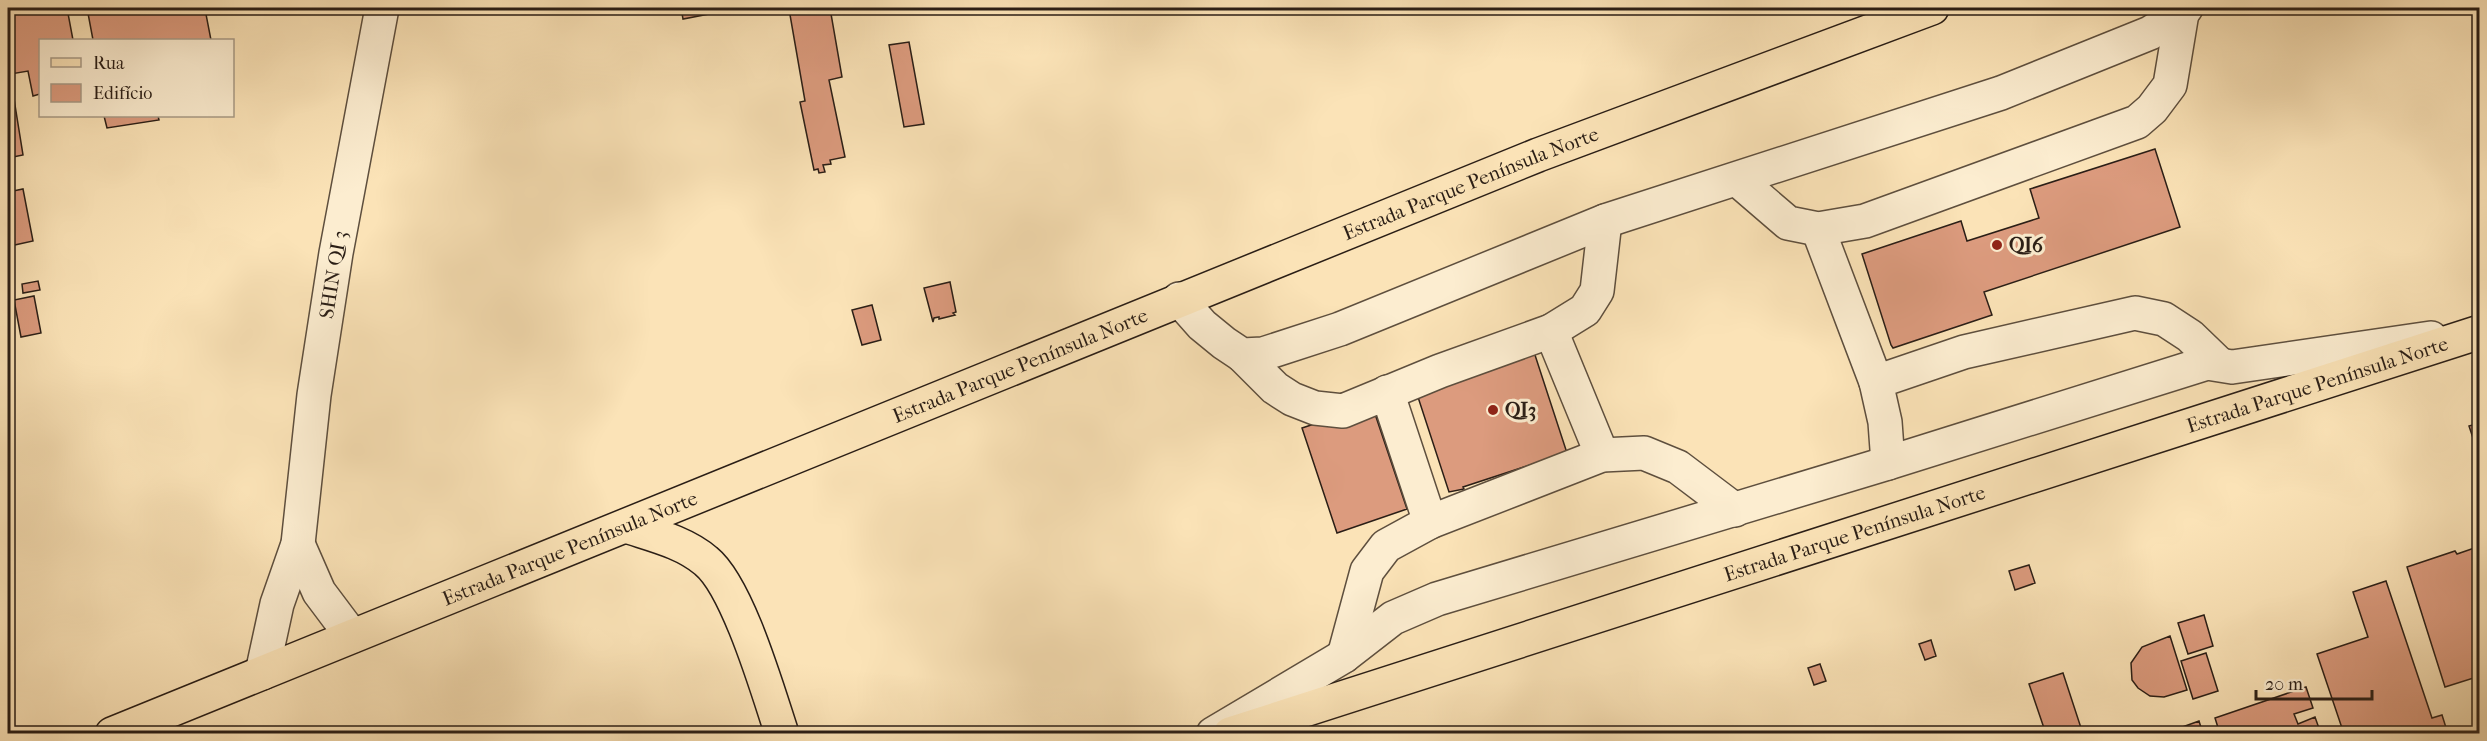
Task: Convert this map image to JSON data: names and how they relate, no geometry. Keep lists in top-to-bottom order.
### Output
{
  "streets": {
    "main road": ["Estrada Parque Península Norte"],
    "street": ["SHIN QI 3"]
  },
  "crossings": [
    ["Estrada Parque Península Norte", "SHIN QI 3"]
  ],
  "places": ["QI6", "QI3"],
  "legend": ["Rua", "Edifício"],
  "scale_bar": "20 m"
}
